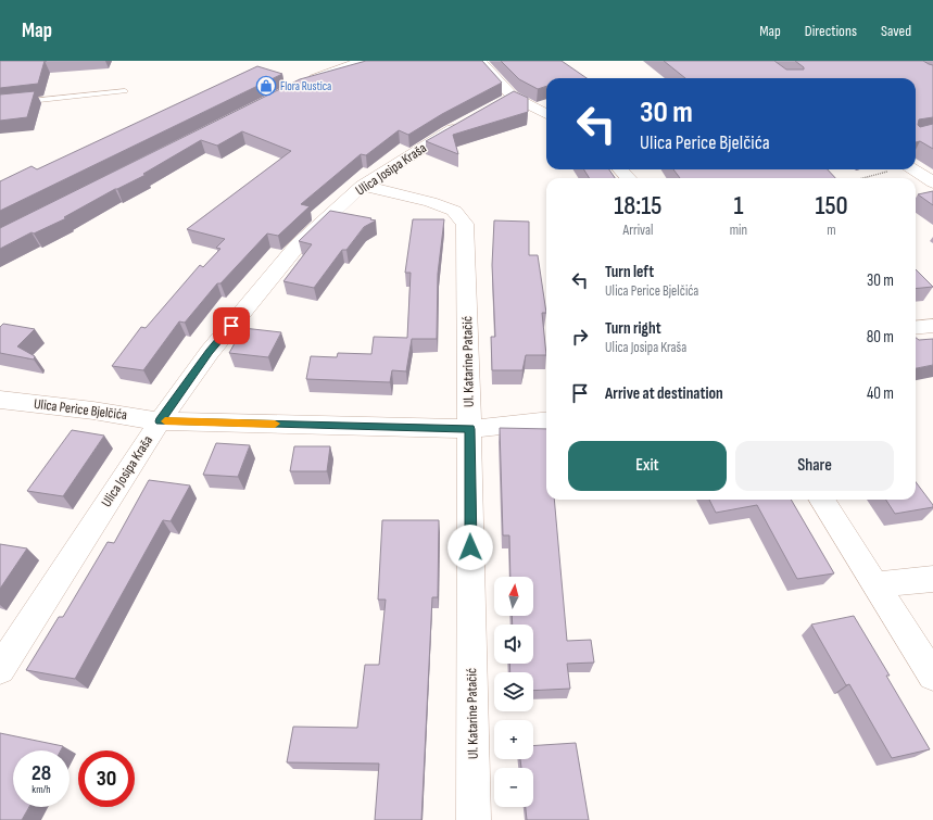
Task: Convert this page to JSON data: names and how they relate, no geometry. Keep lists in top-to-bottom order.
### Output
{
  "streets": {
    "street": ["Ulica Josipa Kraša", "Ul. Katarine Patačić", "Ulica Perice Bjelčića"]
  },
  "crossings": [
    ["Ulica Josipa Kraša", "Ul. Katarine Patačić"],
    ["Ulica Josipa Kraša", "Ulica Perice Bjelčića"],
    ["Ul. Katarine Patačić", "Ulica Perice Bjelčića"]
  ],
  "places": {
    "shop": ["Flora Rustica"]
  },
  "north": "top",
  "page": {
    "header": "Map",
    "nav": ["Map", "Directions", "Saved"],
    "turn": ["30 m", "Ulica Perice Bjelčića"],
    "eta": [
      "18:15",
      "Arrival",
      "1",
      "min",
      "150",
      "m"
    ],
    "list": [
      {
        "name": "Turn left",
        "note": "Ulica Perice Bjelčića",
        "value": "30 m"
      },
      {
        "name": "Turn right",
        "note": "Ulica Josipa Kraša",
        "value": "80 m"
      },
      {
        "name": "Arrive at destination",
        "value": "40 m"
      }
    ],
    "buttons": ["Exit", "Share"],
    "map_buttons": ["+", "−"],
    "speed": "28 km/h",
    "limit": "30"
  }
}
